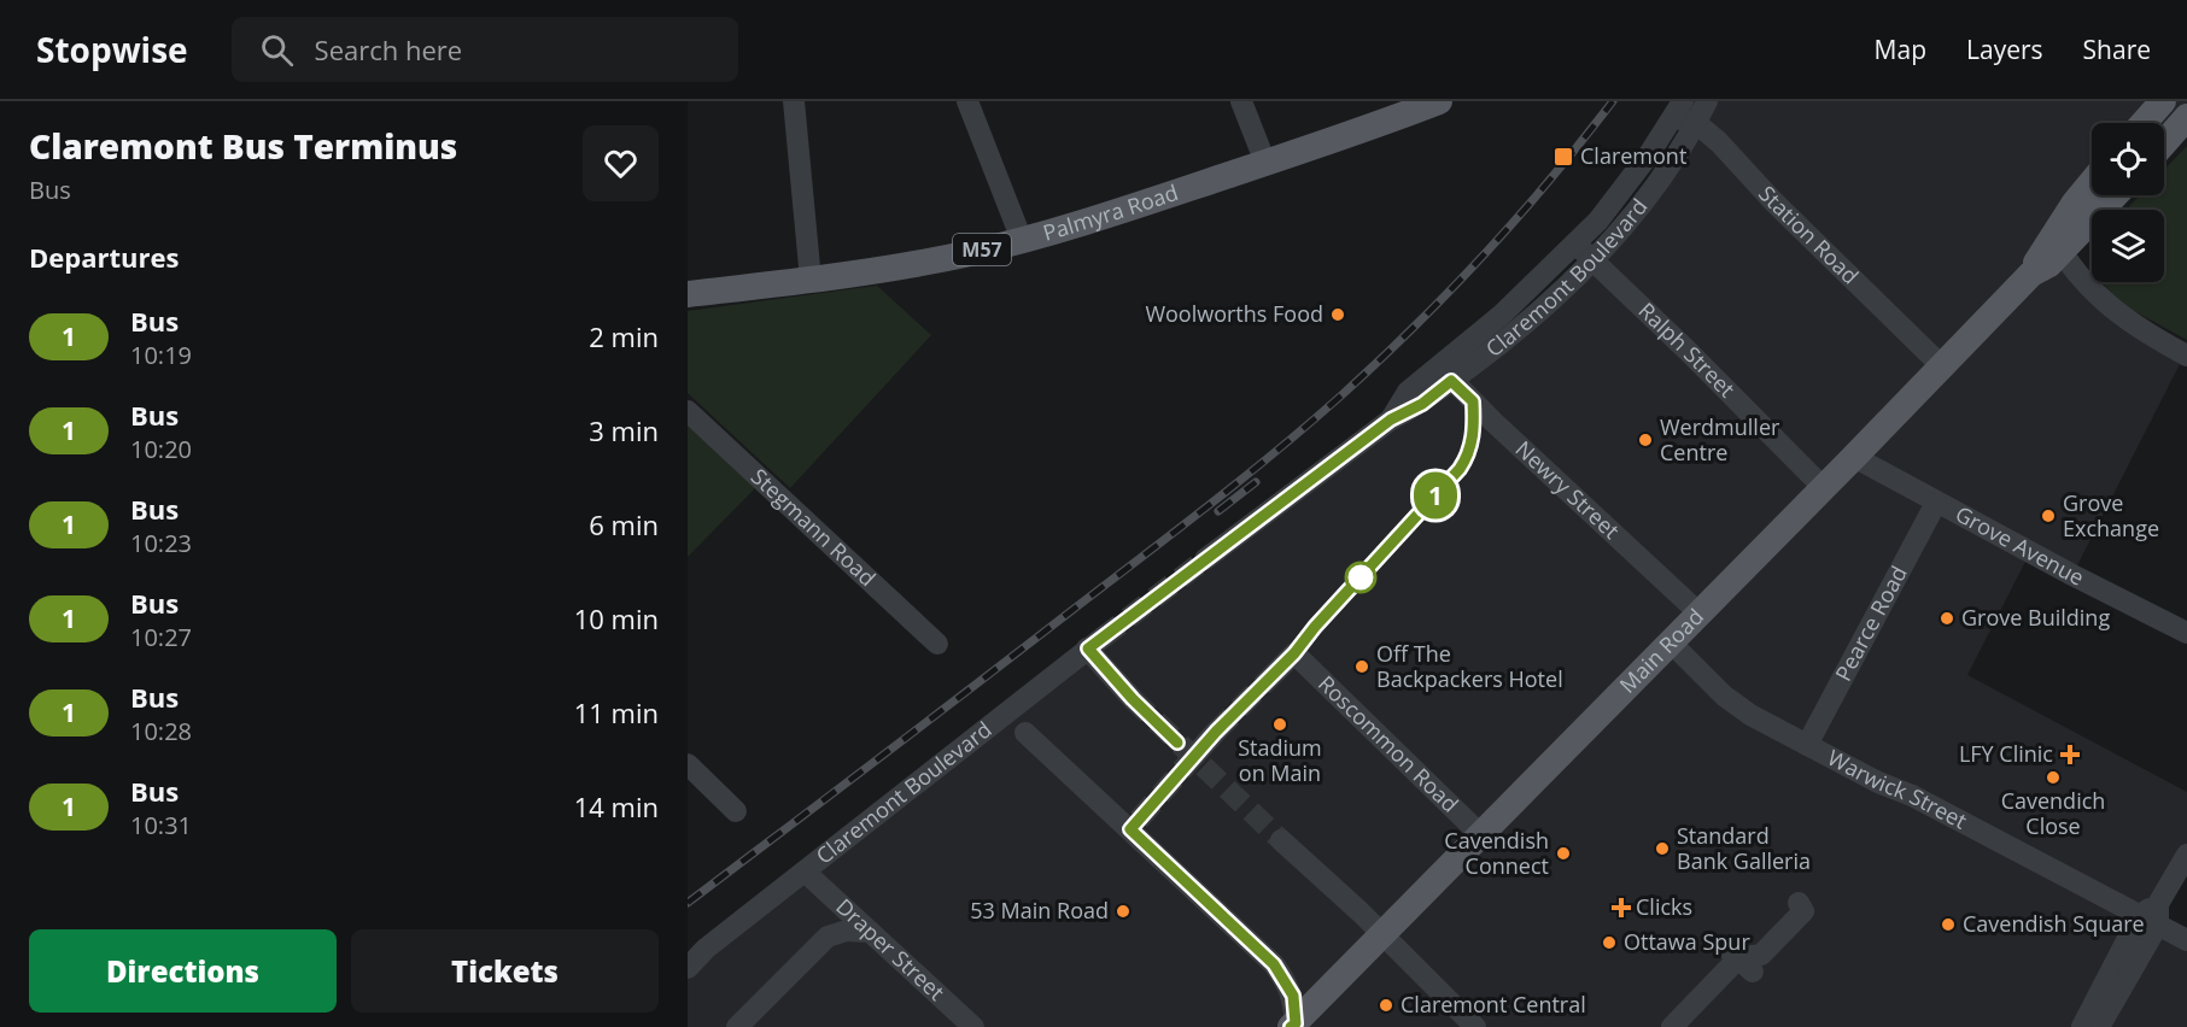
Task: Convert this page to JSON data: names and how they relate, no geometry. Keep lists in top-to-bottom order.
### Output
{
  "streets": {
    "main road": ["Palmyra Road", "M57", "Main Road"],
    "street": [
      "Station Road",
      "Claremont Boulevard",
      "Ralph Street",
      "Newry Street",
      "Stegmann Road",
      "Grove Avenue",
      "Pearce Road",
      "Roscommon Road",
      "Warwick Street",
      "Draper Street"
    ]
  },
  "crossings": [
    ["Station Road", "Claremont Boulevard"],
    ["Station Road", "Main Road"],
    ["Claremont Boulevard", "Ralph Street"],
    ["Claremont Boulevard", "Newry Street"],
    ["Claremont Boulevard", "Draper Street"],
    ["Ralph Street", "Main Road"],
    ["Newry Street", "Main Road"],
    ["Grove Avenue", "Pearce Road"],
    ["Grove Avenue", "Main Road"],
    ["Pearce Road", "Warwick Street"],
    ["Main Road", "Roscommon Road"],
    ["Main Road", "Warwick Street"]
  ],
  "places": {
    "transit": ["Claremont"],
    "other": [
      "Woolworths Food",
      "Werdmuller Centre",
      "Grove Exchange",
      "Grove Building",
      "Off The Backpackers Hotel",
      "Stadium on Main",
      "Cavendich Close",
      "Standard Bank Galleria",
      "Cavendish Connect",
      "53 Main Road",
      "Cavendish Square",
      "Ottawa Spur",
      "Claremont Central"
    ],
    "health": ["LFY Clinic", "Clicks"]
  },
  "lines": ["bus line 1"],
  "page": {
    "header": "Stopwise",
    "search": "Search here",
    "nav": ["Map", "Layers", "Share"],
    "heading": [
      ["Claremont Bus Terminus", "Bus"],
      "Departures"
    ],
    "on_map": "1",
    "list": [
      {
        "mark": "1",
        "name": "Bus",
        "note": "10:19",
        "value": "2 min"
      },
      {
        "mark": "1",
        "name": "Bus",
        "note": "10:20",
        "value": "3 min"
      },
      {
        "mark": "1",
        "name": "Bus",
        "note": "10:23",
        "value": "6 min"
      },
      {
        "mark": "1",
        "name": "Bus",
        "note": "10:27",
        "value": "10 min"
      },
      {
        "mark": "1",
        "name": "Bus",
        "note": "10:28",
        "value": "11 min"
      },
      {
        "mark": "1",
        "name": "Bus",
        "note": "10:31",
        "value": "14 min"
      }
    ],
    "buttons": ["Directions", "Tickets"]
  }
}
